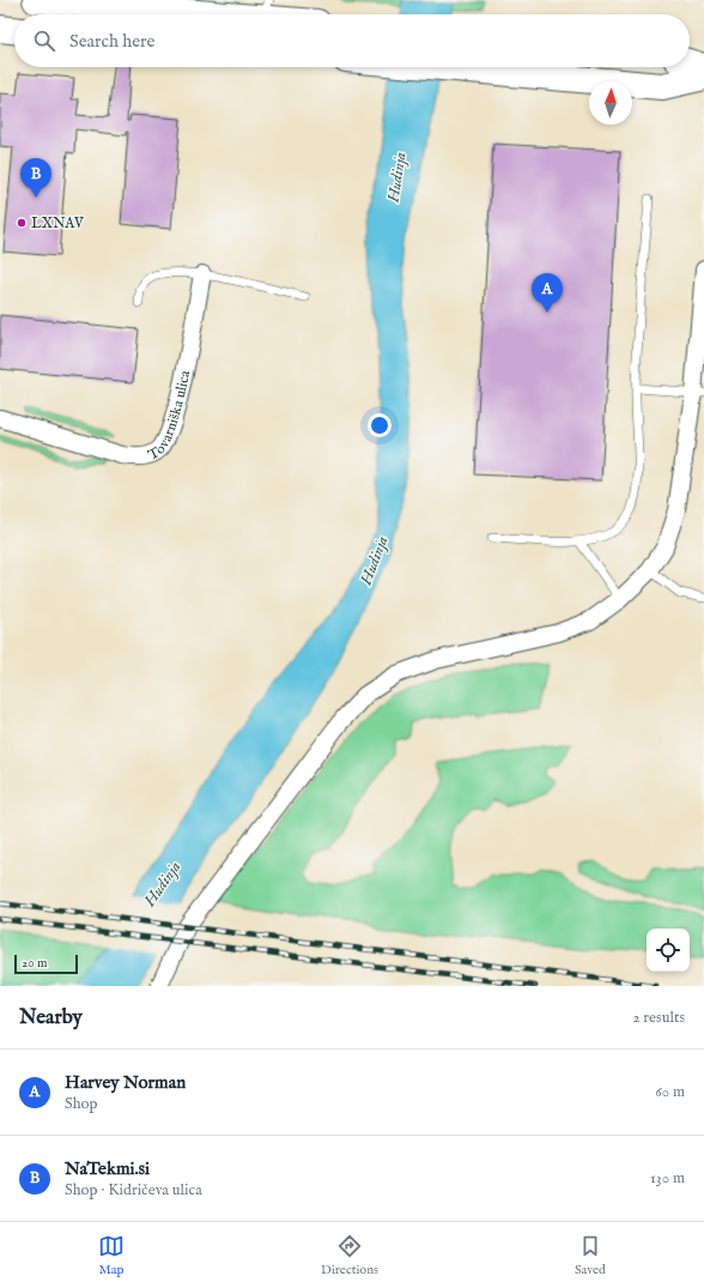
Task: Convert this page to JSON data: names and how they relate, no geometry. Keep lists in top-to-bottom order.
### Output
{
  "streets": {
    "street": ["Tovarniška ulica"]
  },
  "water": ["Hudinja"],
  "places": ["LXNAV"],
  "scale_bar": "20 m",
  "north": "top",
  "page": {
    "search": "Search here",
    "pins": ["B", "A"],
    "scale": "20 m",
    "heading": ["Nearby", "2 results"],
    "list": [
      {
        "mark": "A",
        "name": "Harvey Norman",
        "note": "Shop",
        "value": "60 m"
      },
      {
        "mark": "B",
        "name": "NaTekmi.si",
        "note": "Shop · Kidričeva ulica",
        "value": "130 m"
      }
    ],
    "nav": ["Map", "Directions", "Saved"]
  }
}
